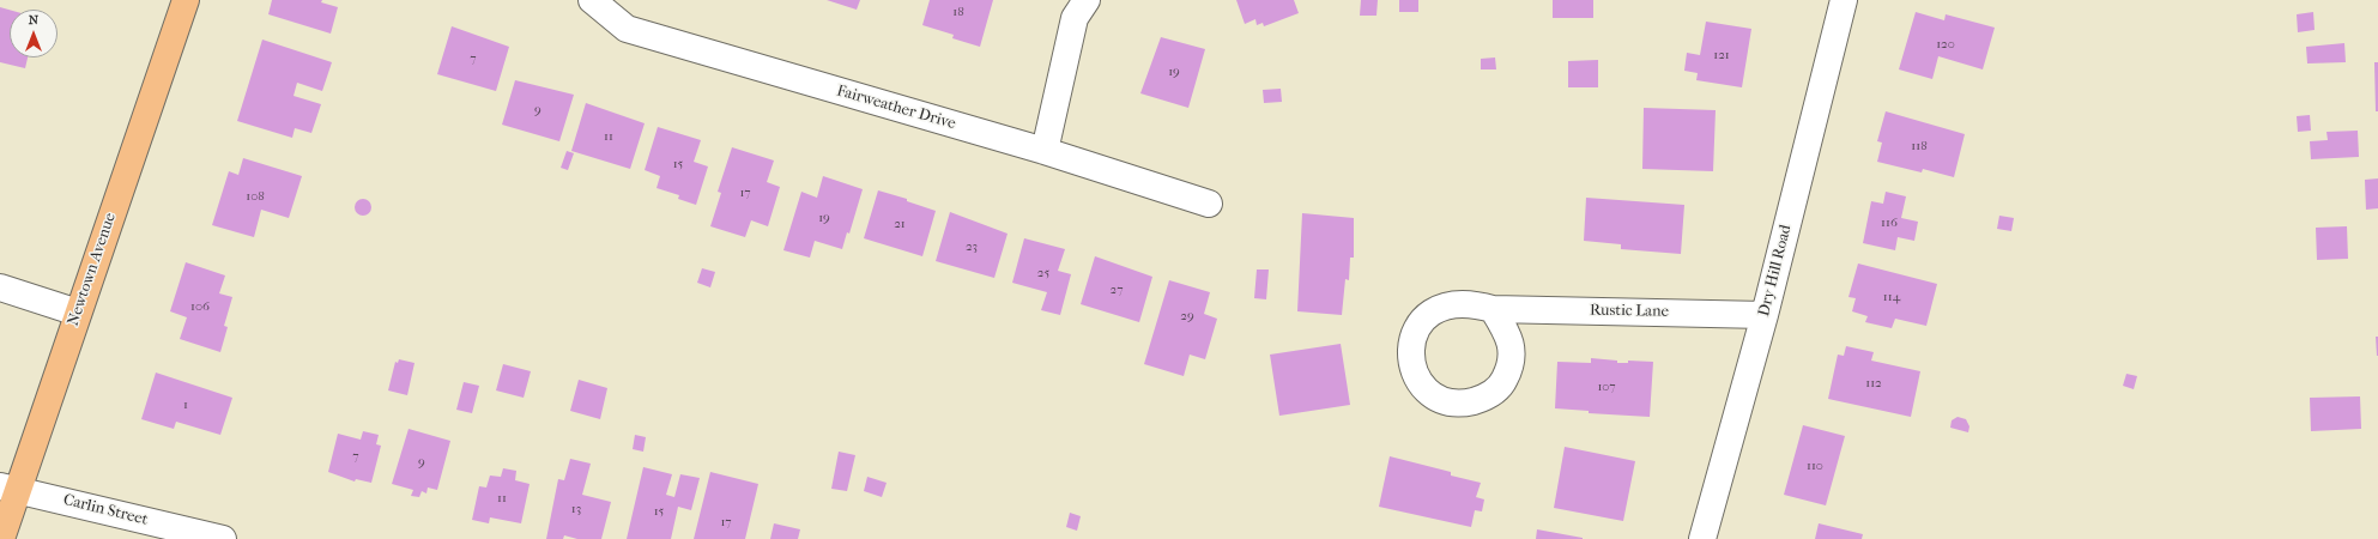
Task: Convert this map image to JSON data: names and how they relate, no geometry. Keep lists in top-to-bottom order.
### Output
{
  "streets": {
    "main road": ["Newtown Avenue"],
    "street": [
      "Fairweather Drive",
      "Dry Hill Road",
      "Rustic Lane",
      "Carlin Street"
    ]
  },
  "crossings": [
    ["Newtown Avenue", "Carlin Street"],
    ["Dry Hill Road", "Rustic Lane"]
  ],
  "house_numbers": [
    "18",
    "120",
    "121",
    "7",
    "19",
    "9",
    "11",
    "118",
    "15",
    "17",
    "108",
    "19",
    "116",
    "21",
    "23",
    "25",
    "27",
    "114",
    "106",
    "29",
    "112",
    "107",
    "1",
    "7",
    "9",
    "110",
    "11",
    "13",
    "15",
    "17"
  ],
  "north": "top"
}
